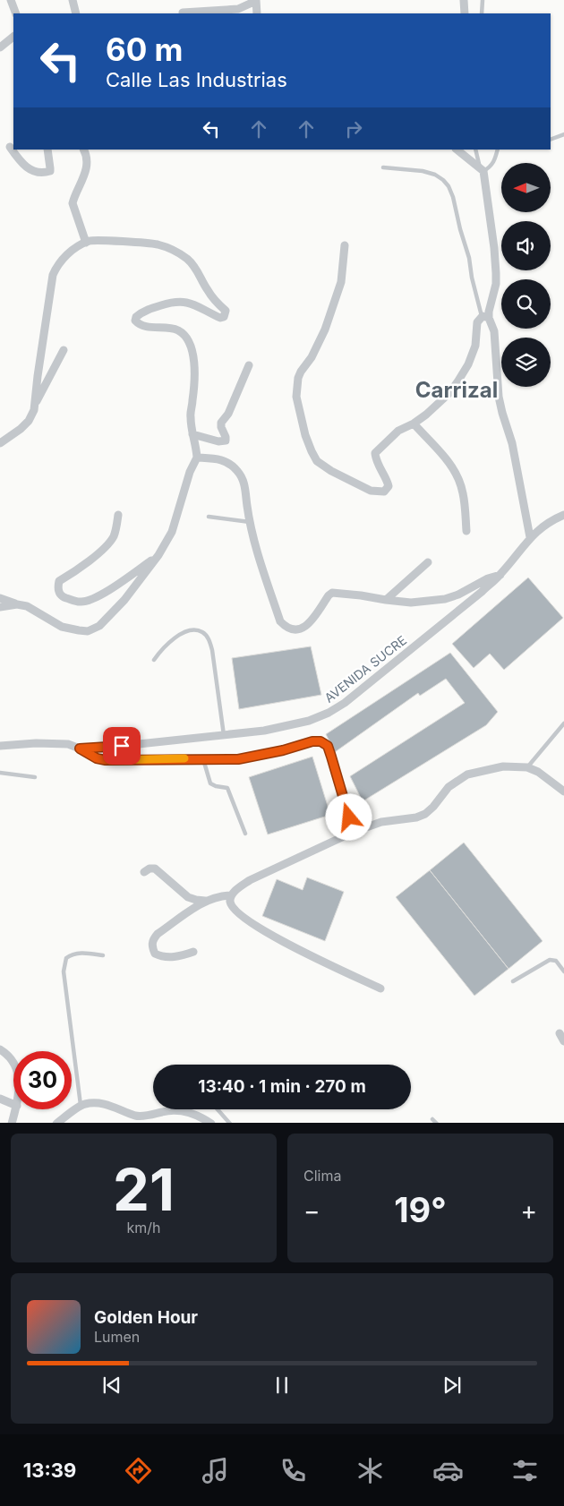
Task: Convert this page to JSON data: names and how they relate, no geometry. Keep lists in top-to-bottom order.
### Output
{
  "streets": {
    "street": ["AVENIDA SUCRE"]
  },
  "districts": ["Carrizal"],
  "north": "left",
  "page": {
    "turn": ["60 m", "Calle Las Industrias"],
    "limit": "30",
    "trip": "13:40 · 1 min · 270 m",
    "tile": [
      ["21", "km/h"],
      "Clima"
    ],
    "heat": ["−", "19°", "+"],
    "song": ["Golden Hour", "Lumen"],
    "tabs": "13:39"
  }
}
